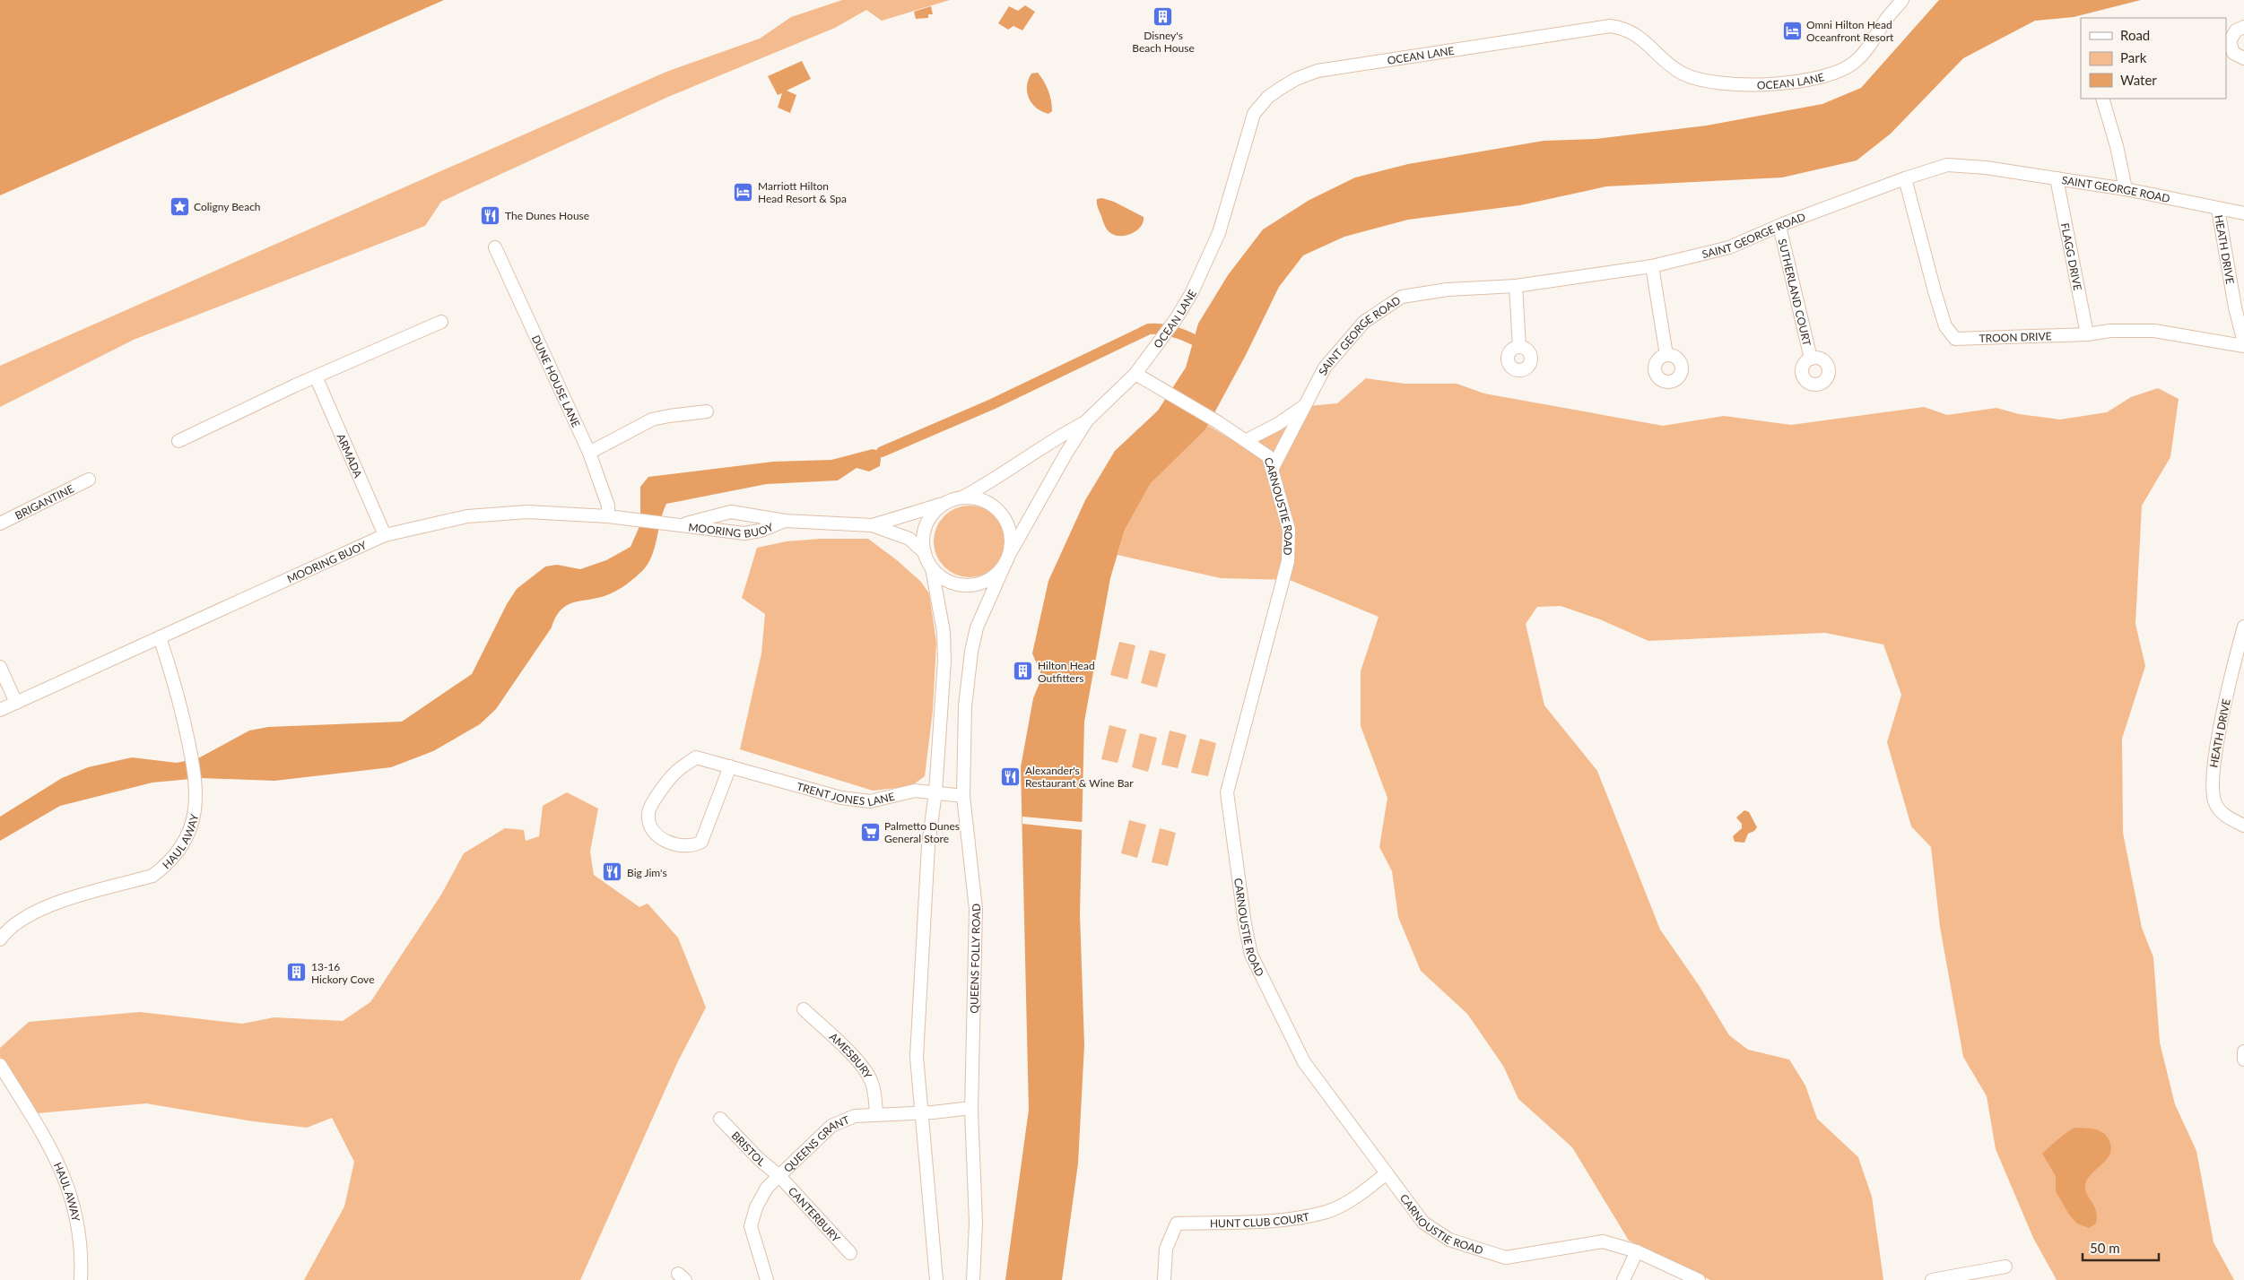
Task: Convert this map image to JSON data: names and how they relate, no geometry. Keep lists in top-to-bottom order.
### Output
{
  "streets": {
    "street": [
      "OCEAN LANE",
      "SAINT GEORGE ROAD",
      "HEATH DRIVE",
      "FLAGG DRIVE",
      "SUTHERLAND COURT",
      "TROON DRIVE",
      "DUNE HOUSE LANE",
      "ARMADA",
      "BRIGANTINE",
      "CARNOUSTIE ROAD",
      "MOORING BUOY",
      "TRENT JONES LANE",
      "HAUL AWAY",
      "QUEENS FOLLY ROAD",
      "AMESBURY",
      "QUEENS GRANT",
      "BRISTOL",
      "CANTERBURY",
      "HUNT CLUB COURT"
    ]
  },
  "crossings": [
    ["OCEAN LANE", "CARNOUSTIE ROAD"],
    ["OCEAN LANE", "MOORING BUOY"],
    ["OCEAN LANE", "QUEENS FOLLY ROAD"],
    ["SAINT GEORGE ROAD", "HEATH DRIVE"],
    ["SAINT GEORGE ROAD", "FLAGG DRIVE"],
    ["SAINT GEORGE ROAD", "SUTHERLAND COURT"],
    ["SAINT GEORGE ROAD", "TROON DRIVE"],
    ["SAINT GEORGE ROAD", "CARNOUSTIE ROAD"],
    ["HEATH DRIVE", "TROON DRIVE"],
    ["FLAGG DRIVE", "TROON DRIVE"],
    ["DUNE HOUSE LANE", "MOORING BUOY"],
    ["ARMADA", "MOORING BUOY"],
    ["CARNOUSTIE ROAD", "HUNT CLUB COURT"],
    ["MOORING BUOY", "HAUL AWAY"],
    ["MOORING BUOY", "QUEENS FOLLY ROAD"],
    ["TRENT JONES LANE", "QUEENS FOLLY ROAD"],
    ["QUEENS FOLLY ROAD", "QUEENS GRANT"],
    ["AMESBURY", "QUEENS GRANT"],
    ["QUEENS GRANT", "BRISTOL"],
    ["QUEENS GRANT", "CANTERBURY"],
    ["BRISTOL", "CANTERBURY"]
  ],
  "places": {
    "building": ["Disney's Beach House", "Hilton Head Outfitters", "13-16 Hickory Cove"],
    "hotel": ["Omni Hilton Head Oceanfront Resort", "Marriott Hilton Head Resort & Spa"],
    "place": ["Coligny Beach"],
    "restaurant": ["The Dunes House", "Alexander's Restaurant & Wine Bar", "Big Jim's"],
    "supermarket": ["Palmetto Dunes General Store"]
  },
  "legend": ["Road", "Park", "Water"],
  "scale_bar": "50 m"
}
